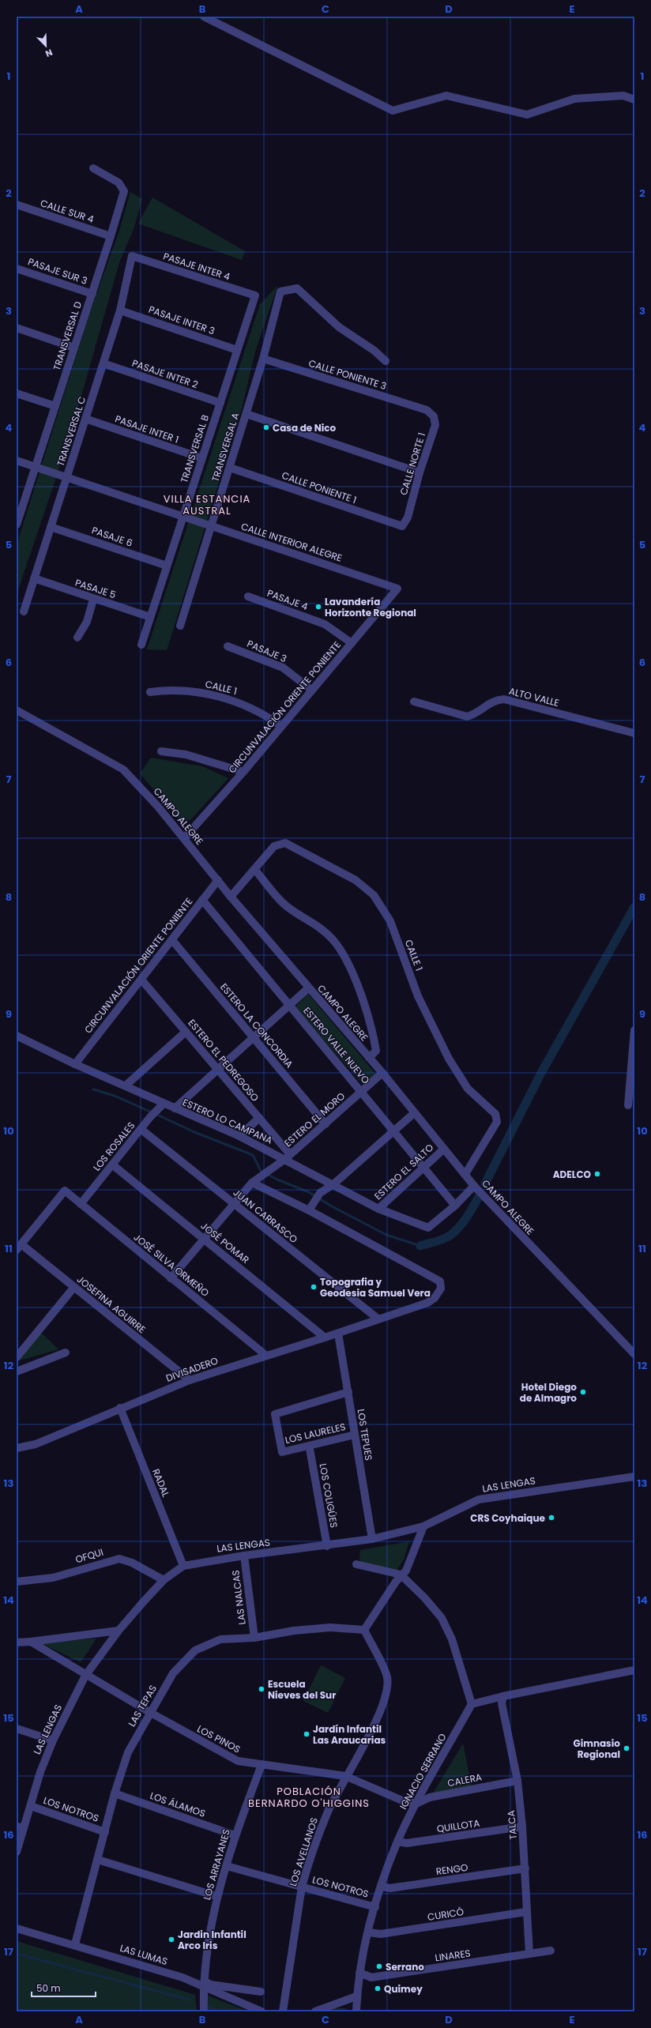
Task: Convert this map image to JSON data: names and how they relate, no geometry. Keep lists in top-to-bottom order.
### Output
{
  "streets": {
    "street": [
      "CALLE SUR 4",
      "PASAJE INTER 4",
      "PASAJE SUR 3",
      "PASAJE INTER 3",
      "TRANSVERSAL D",
      "PASAJE INTER 2",
      "CALLE PONIENTE 3",
      "PASAJE INTER 1",
      "TRANSVERSAL C",
      "TRANSVERSAL A",
      "TRANSVERSAL B",
      "CALLE NORTE 1",
      "CALLE PONIENTE 1",
      "PASAJE 6",
      "CALLE INTERIOR ALEGRE",
      "PASAJE 5",
      "PASAJE 4",
      "PASAJE 3",
      "CALLE 1",
      "ALTO VALLE",
      "CIRCUNVALACIÓN ORIENTE PONIENTE",
      "CAMPO ALEGRE",
      "ESTERO LA CONCORDIA",
      "ESTERO VALLE NUEVO",
      "ESTERO EL PEDREGOSO",
      "ESTERO EL MORO",
      "ESTERO LO CAMPANA",
      "LOS ROSALES",
      "ESTERO EL SALTO",
      "JUAN CARRASCO",
      "JOSÉ POMAR",
      "JOSÉ SILVA ORMEÑO",
      "JOSEFINA AGUIRRE",
      "DIVISADERO",
      "LOS LAURELES",
      "LOS TEPUES",
      "RADAL",
      "LAS LENGAS",
      "LOS COLIGÜES",
      "OFQUI",
      "LAS NALCAS",
      "LAS TEPAS",
      "LOS PINOS",
      "IGNACIO SERRANO",
      "CALERA",
      "LOS ÁLAMOS",
      "LOS NOTROS",
      "TALCA",
      "QUILLOTA",
      "LOS AVELLANOS",
      "LOS ARRAYANES",
      "RENGO",
      "CURICÓ",
      "LAS LUMAS",
      "LINARES"
    ]
  },
  "crossings": [
    ["CALLE SUR 4", "TRANSVERSAL D"],
    ["PASAJE INTER 4", "TRANSVERSAL C"],
    ["PASAJE INTER 4", "TRANSVERSAL B"],
    ["PASAJE SUR 3", "TRANSVERSAL D"],
    ["PASAJE INTER 3", "TRANSVERSAL C"],
    ["PASAJE INTER 3", "TRANSVERSAL B"],
    ["TRANSVERSAL D", "CALLE INTERIOR ALEGRE"],
    ["PASAJE INTER 2", "TRANSVERSAL C"],
    ["PASAJE INTER 2", "TRANSVERSAL B"],
    ["CALLE PONIENTE 3", "TRANSVERSAL A"],
    ["CALLE PONIENTE 3", "CALLE NORTE 1"],
    ["PASAJE INTER 1", "TRANSVERSAL C"],
    ["PASAJE INTER 1", "TRANSVERSAL B"],
    ["TRANSVERSAL C", "PASAJE 6"],
    ["TRANSVERSAL C", "CALLE INTERIOR ALEGRE"],
    ["TRANSVERSAL C", "PASAJE 5"],
    ["TRANSVERSAL A", "CALLE PONIENTE 1"],
    ["TRANSVERSAL A", "CALLE INTERIOR ALEGRE"],
    ["TRANSVERSAL B", "PASAJE 6"],
    ["TRANSVERSAL B", "CALLE INTERIOR ALEGRE"],
    ["TRANSVERSAL B", "PASAJE 5"],
    ["CALLE NORTE 1", "CALLE PONIENTE 1"],
    ["CALLE INTERIOR ALEGRE", "CIRCUNVALACIÓN ORIENTE PONIENTE"],
    ["PASAJE 4", "CIRCUNVALACIÓN ORIENTE PONIENTE"],
    ["PASAJE 3", "CIRCUNVALACIÓN ORIENTE PONIENTE"],
    ["CALLE 1", "CIRCUNVALACIÓN ORIENTE PONIENTE"],
    ["CALLE 1", "CAMPO ALEGRE"],
    ["CIRCUNVALACIÓN ORIENTE PONIENTE", "CAMPO ALEGRE"],
    ["CIRCUNVALACIÓN ORIENTE PONIENTE", "ESTERO LA CONCORDIA"],
    ["CIRCUNVALACIÓN ORIENTE PONIENTE", "ESTERO VALLE NUEVO"],
    ["CIRCUNVALACIÓN ORIENTE PONIENTE", "ESTERO EL PEDREGOSO"],
    ["CIRCUNVALACIÓN ORIENTE PONIENTE", "ESTERO LO CAMPANA"],
    ["CAMPO ALEGRE", "ESTERO EL MORO"],
    ["CAMPO ALEGRE", "ESTERO EL SALTO"],
    ["ESTERO LA CONCORDIA", "ESTERO EL MORO"],
    ["ESTERO VALLE NUEVO", "ESTERO EL MORO"],
    ["ESTERO VALLE NUEVO", "ESTERO LO CAMPANA"],
    ["ESTERO VALLE NUEVO", "ESTERO EL SALTO"],
    ["ESTERO EL PEDREGOSO", "ESTERO EL MORO"],
    ["ESTERO EL PEDREGOSO", "ESTERO LO CAMPANA"],
    ["ESTERO EL MORO", "ESTERO LO CAMPANA"],
    ["ESTERO EL MORO", "JUAN CARRASCO"],
    ["ESTERO EL MORO", "JOSÉ POMAR"],
    ["ESTERO EL MORO", "JOSÉ SILVA ORMEÑO"],
    ["ESTERO LO CAMPANA", "LOS ROSALES"],
    ["ESTERO LO CAMPANA", "ESTERO EL SALTO"],
    ["LOS ROSALES", "JUAN CARRASCO"],
    ["LOS ROSALES", "JOSÉ POMAR"],
    ["LOS ROSALES", "JOSÉ SILVA ORMEÑO"],
    ["JUAN CARRASCO", "DIVISADERO"],
    ["JOSÉ POMAR", "DIVISADERO"],
    ["JOSÉ SILVA ORMEÑO", "JOSEFINA AGUIRRE"],
    ["JOSÉ SILVA ORMEÑO", "DIVISADERO"],
    ["JOSEFINA AGUIRRE", "DIVISADERO"],
    ["DIVISADERO", "LOS TEPUES"],
    ["DIVISADERO", "RADAL"],
    ["LOS LAURELES", "LOS TEPUES"],
    ["LOS TEPUES", "LAS LENGAS"],
    ["RADAL", "LAS LENGAS"],
    ["LAS LENGAS", "LOS COLIGÜES"],
    ["LAS LENGAS", "OFQUI"],
    ["LAS LENGAS", "LAS NALCAS"],
    ["LAS LENGAS", "LOS PINOS"],
    ["LAS LENGAS", "LOS NOTROS"],
    ["LAS NALCAS", "LAS TEPAS"],
    ["LAS TEPAS", "LOS PINOS"],
    ["LAS TEPAS", "LOS ÁLAMOS"],
    ["LAS TEPAS", "LOS NOTROS"],
    ["LAS TEPAS", "LOS AVELLANOS"],
    ["LAS TEPAS", "LAS LUMAS"],
    ["LOS PINOS", "IGNACIO SERRANO"],
    ["LOS PINOS", "CALERA"],
    ["LOS PINOS", "LOS AVELLANOS"],
    ["LOS PINOS", "LOS ARRAYANES"],
    ["IGNACIO SERRANO", "CALERA"],
    ["IGNACIO SERRANO", "LOS NOTROS"],
    ["IGNACIO SERRANO", "QUILLOTA"],
    ["IGNACIO SERRANO", "RENGO"],
    ["IGNACIO SERRANO", "CURICÓ"],
    ["IGNACIO SERRANO", "LINARES"],
    ["CALERA", "TALCA"],
    ["LOS ÁLAMOS", "LOS ARRAYANES"],
    ["LOS NOTROS", "LOS AVELLANOS"],
    ["LOS NOTROS", "LOS ARRAYANES"],
    ["TALCA", "QUILLOTA"],
    ["TALCA", "RENGO"],
    ["TALCA", "CURICÓ"],
    ["TALCA", "LINARES"],
    ["LOS ARRAYANES", "LAS LUMAS"]
  ],
  "districts": ["VILLA ESTANCIA AUSTRAL", "POBLACIÓN BERNARDO O'HIGGINS"],
  "places": [
    "Casa de Nico",
    "Lavandería Horizonte Regional",
    "ADELCO",
    "Topografia y Geodesia Samuel Vera",
    "Hotel Diego de Almagro",
    "CRS Coyhaique",
    "Escuela Nieves del Sur",
    "Jardín Infantil Las Araucarias",
    "Gimnasio Regional",
    "Jardin Infantil Arco Iris",
    "Serrano",
    "Quimey"
  ],
  "scale_bar": "50 m",
  "north": "bottom right",
  "grid": {
    "columns": [
      "A",
      "B",
      "C",
      "D",
      "E"
    ],
    "rows": [
      "1",
      "2",
      "3",
      "4",
      "5",
      "6",
      "7",
      "8",
      "9",
      "10",
      "11",
      "12",
      "13",
      "14",
      "15",
      "16",
      "17"
    ]
  }
}
